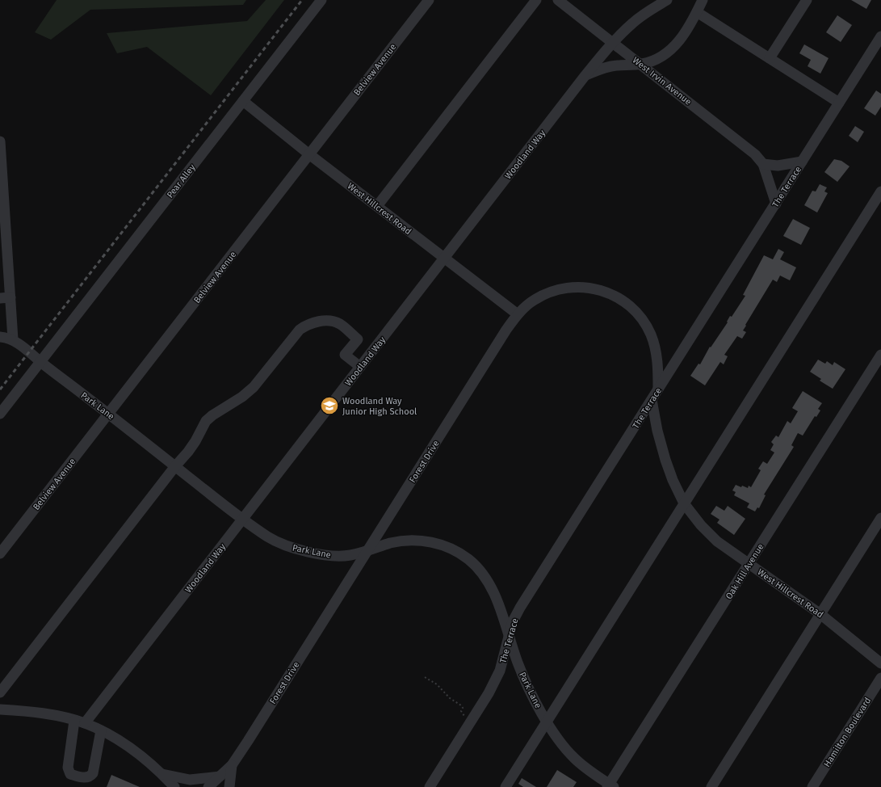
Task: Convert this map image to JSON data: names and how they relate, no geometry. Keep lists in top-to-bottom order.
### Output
{
  "streets": {
    "street": [
      "Belview Avenue",
      "West Irvin Avenue",
      "Woodland Way",
      "Pear Alley",
      "The Terrace",
      "West Hillcrest Road",
      "Park Lane",
      "Forest Drive",
      "Oak Hill Avenue",
      "Hamilton Boulevard"
    ]
  },
  "crossings": [
    ["Belview Avenue", "West Hillcrest Road"],
    ["Belview Avenue", "Park Lane"],
    ["West Irvin Avenue", "Woodland Way"],
    ["West Irvin Avenue", "The Terrace"],
    ["Woodland Way", "West Hillcrest Road"],
    ["Woodland Way", "Park Lane"],
    ["Pear Alley", "West Hillcrest Road"],
    ["Pear Alley", "Park Lane"],
    ["The Terrace", "West Hillcrest Road"],
    ["The Terrace", "Park Lane"],
    ["The Terrace", "Forest Drive"],
    ["West Hillcrest Road", "Forest Drive"],
    ["West Hillcrest Road", "Oak Hill Avenue"],
    ["Park Lane", "Forest Drive"],
    ["Park Lane", "Oak Hill Avenue"]
  ],
  "places": {
    "school or university": ["Woodland Way Junior High School"]
  }
}
